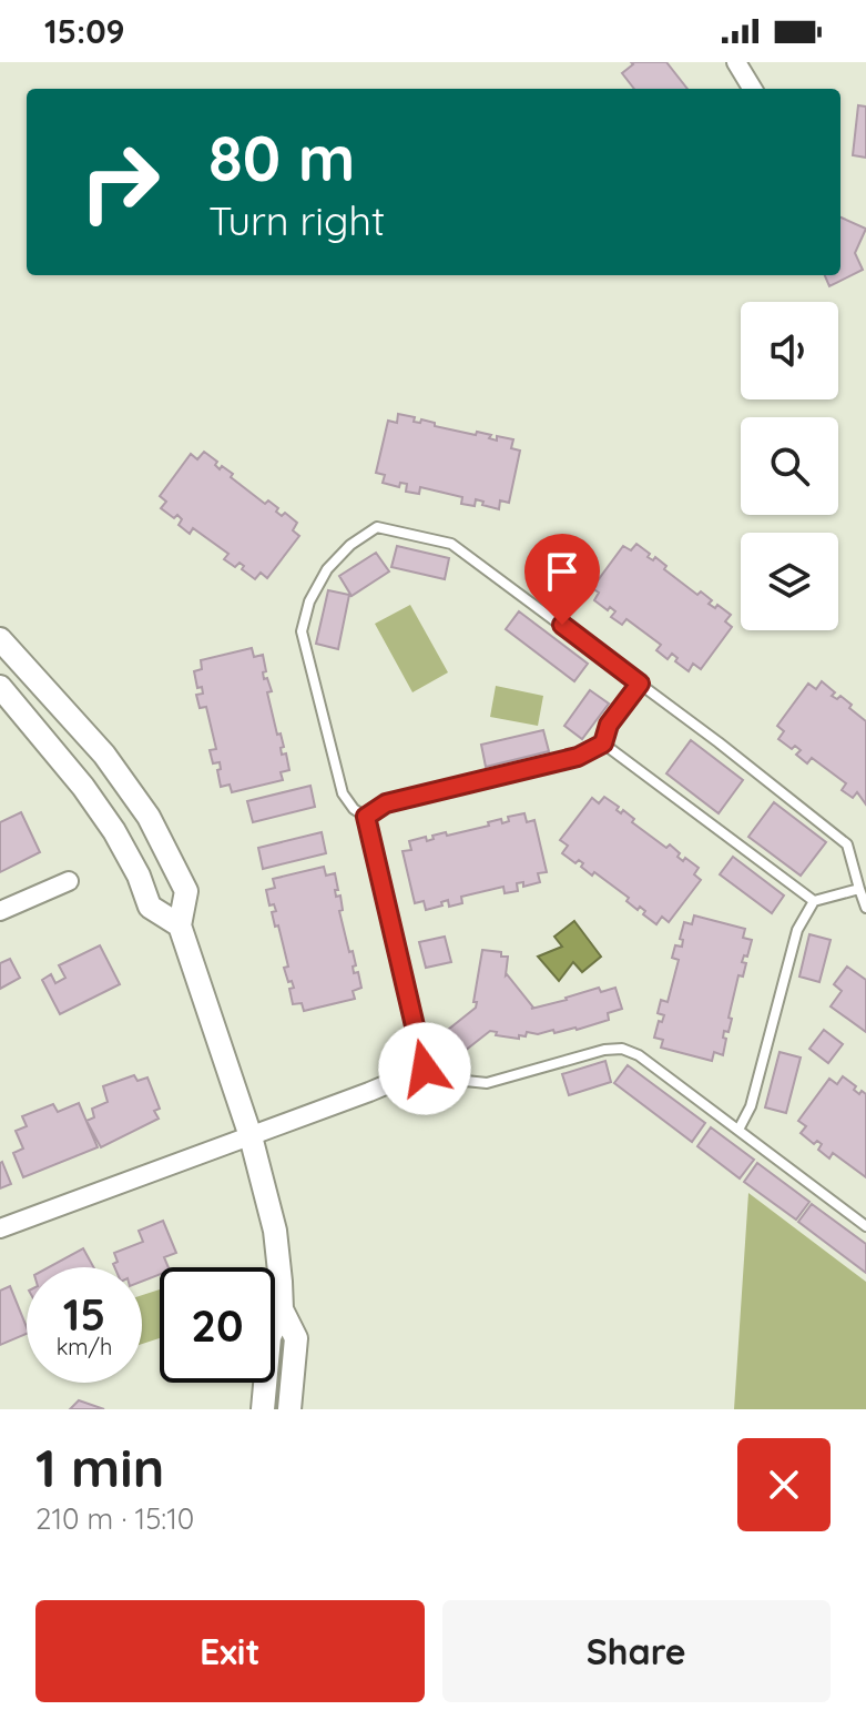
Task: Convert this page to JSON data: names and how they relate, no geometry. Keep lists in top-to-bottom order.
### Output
{
  "page": {
    "status": "15:09",
    "turn": ["80 m", "Turn right"],
    "speed": "15 km/h",
    "limit": "20",
    "heading": ["1 min", "210 m · 15:10"],
    "buttons": ["Exit", "Share"]
  }
}
